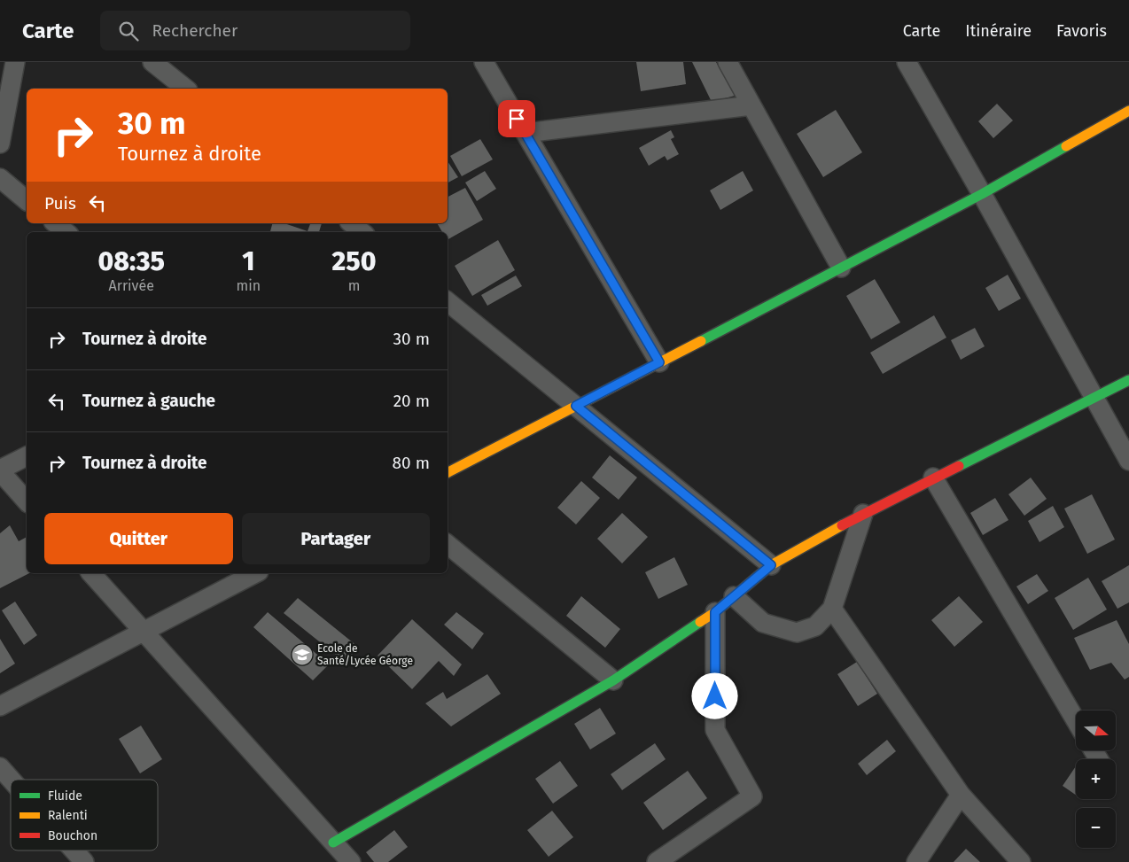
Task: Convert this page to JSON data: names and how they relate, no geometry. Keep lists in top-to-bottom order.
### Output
{
  "places": {
    "school or university": ["Ecole de Santé/Lycée Géorge"]
  },
  "legend": ["Fluide", "Ralenti", "Bouchon"],
  "north": "right",
  "page": {
    "header": "Carte",
    "search": "Rechercher",
    "nav": ["Carte", "Itinéraire", "Favoris"],
    "turn": ["30 m", "Tournez à droite"],
    "then": "Puis",
    "eta": [
      "08:35",
      "Arrivée",
      "1",
      "min",
      "250",
      "m"
    ],
    "list": [
      {
        "name": "Tournez à droite",
        "value": "30 m"
      },
      {
        "name": "Tournez à gauche",
        "value": "20 m"
      },
      {
        "name": "Tournez à droite",
        "value": "80 m"
      }
    ],
    "buttons": ["Quitter", "Partager"],
    "map_buttons": ["+", "−"]
  }
}
